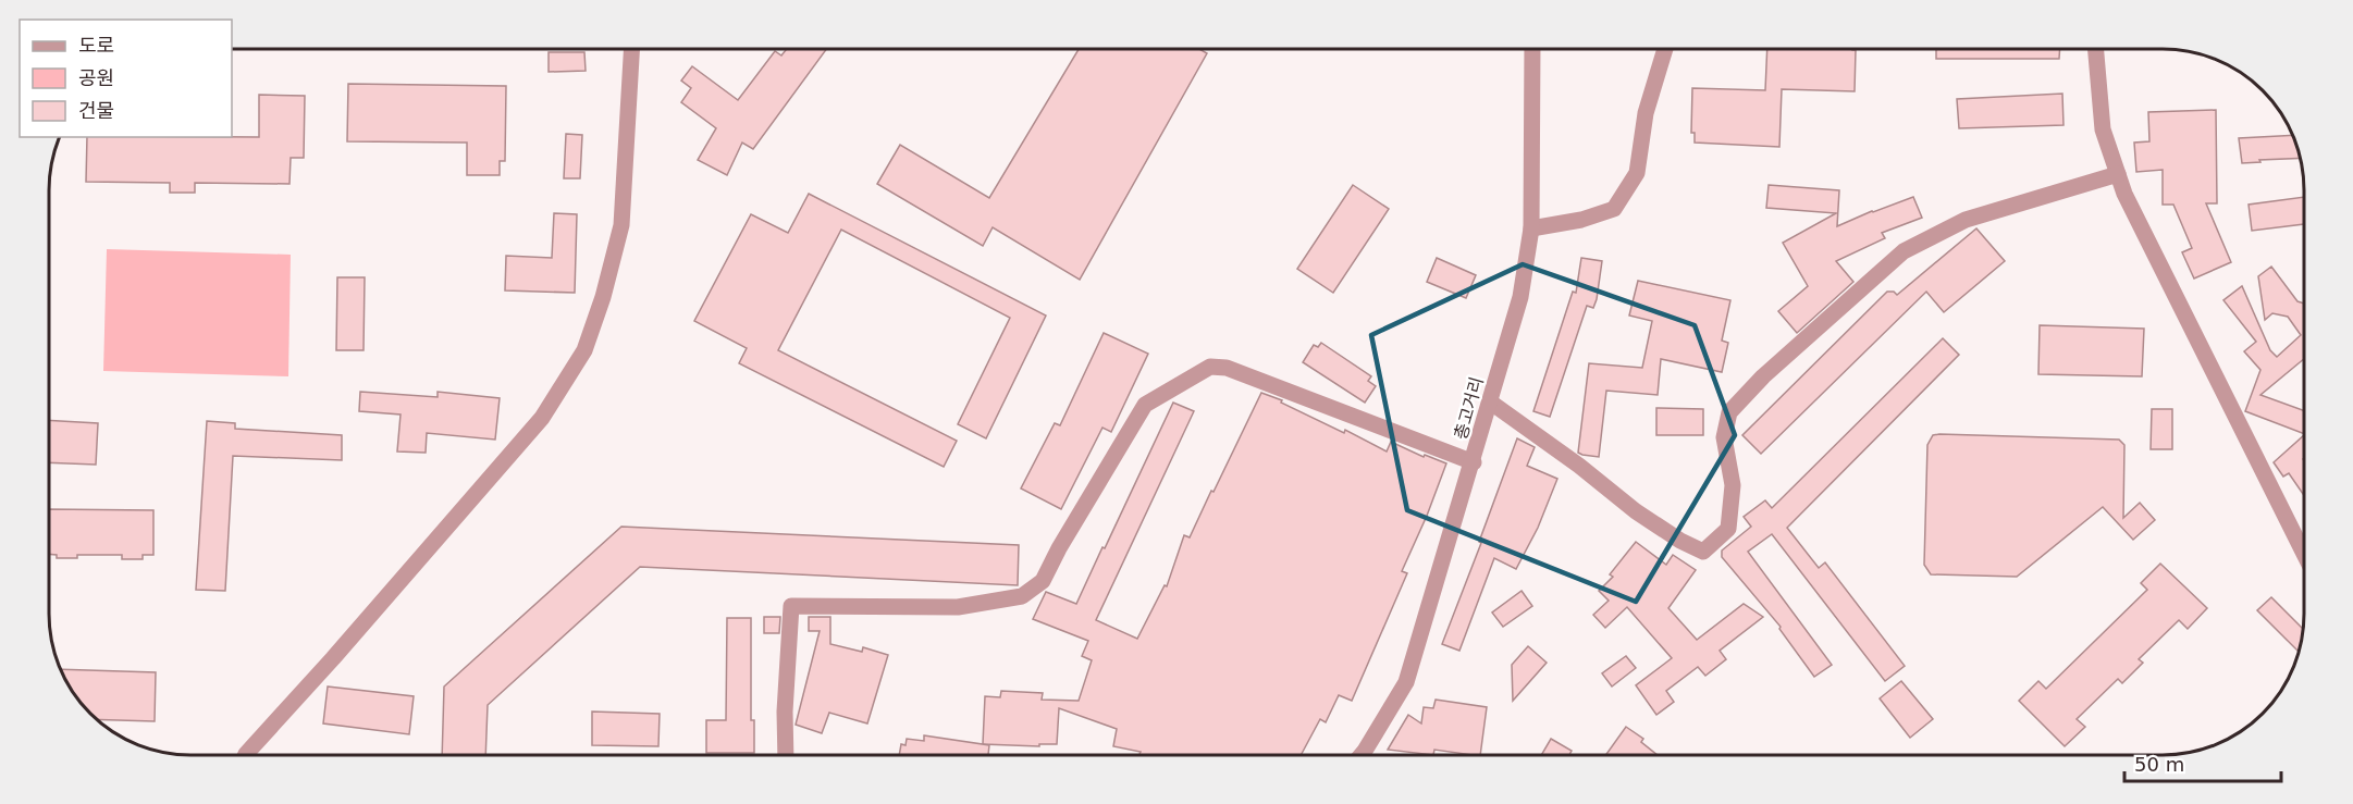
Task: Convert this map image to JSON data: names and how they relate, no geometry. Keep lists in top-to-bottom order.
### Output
{
  "streets": {
    "street": ["총고거리"]
  },
  "legend": ["도로", "공원", "건물"],
  "scale_bar": "50 m"
}
